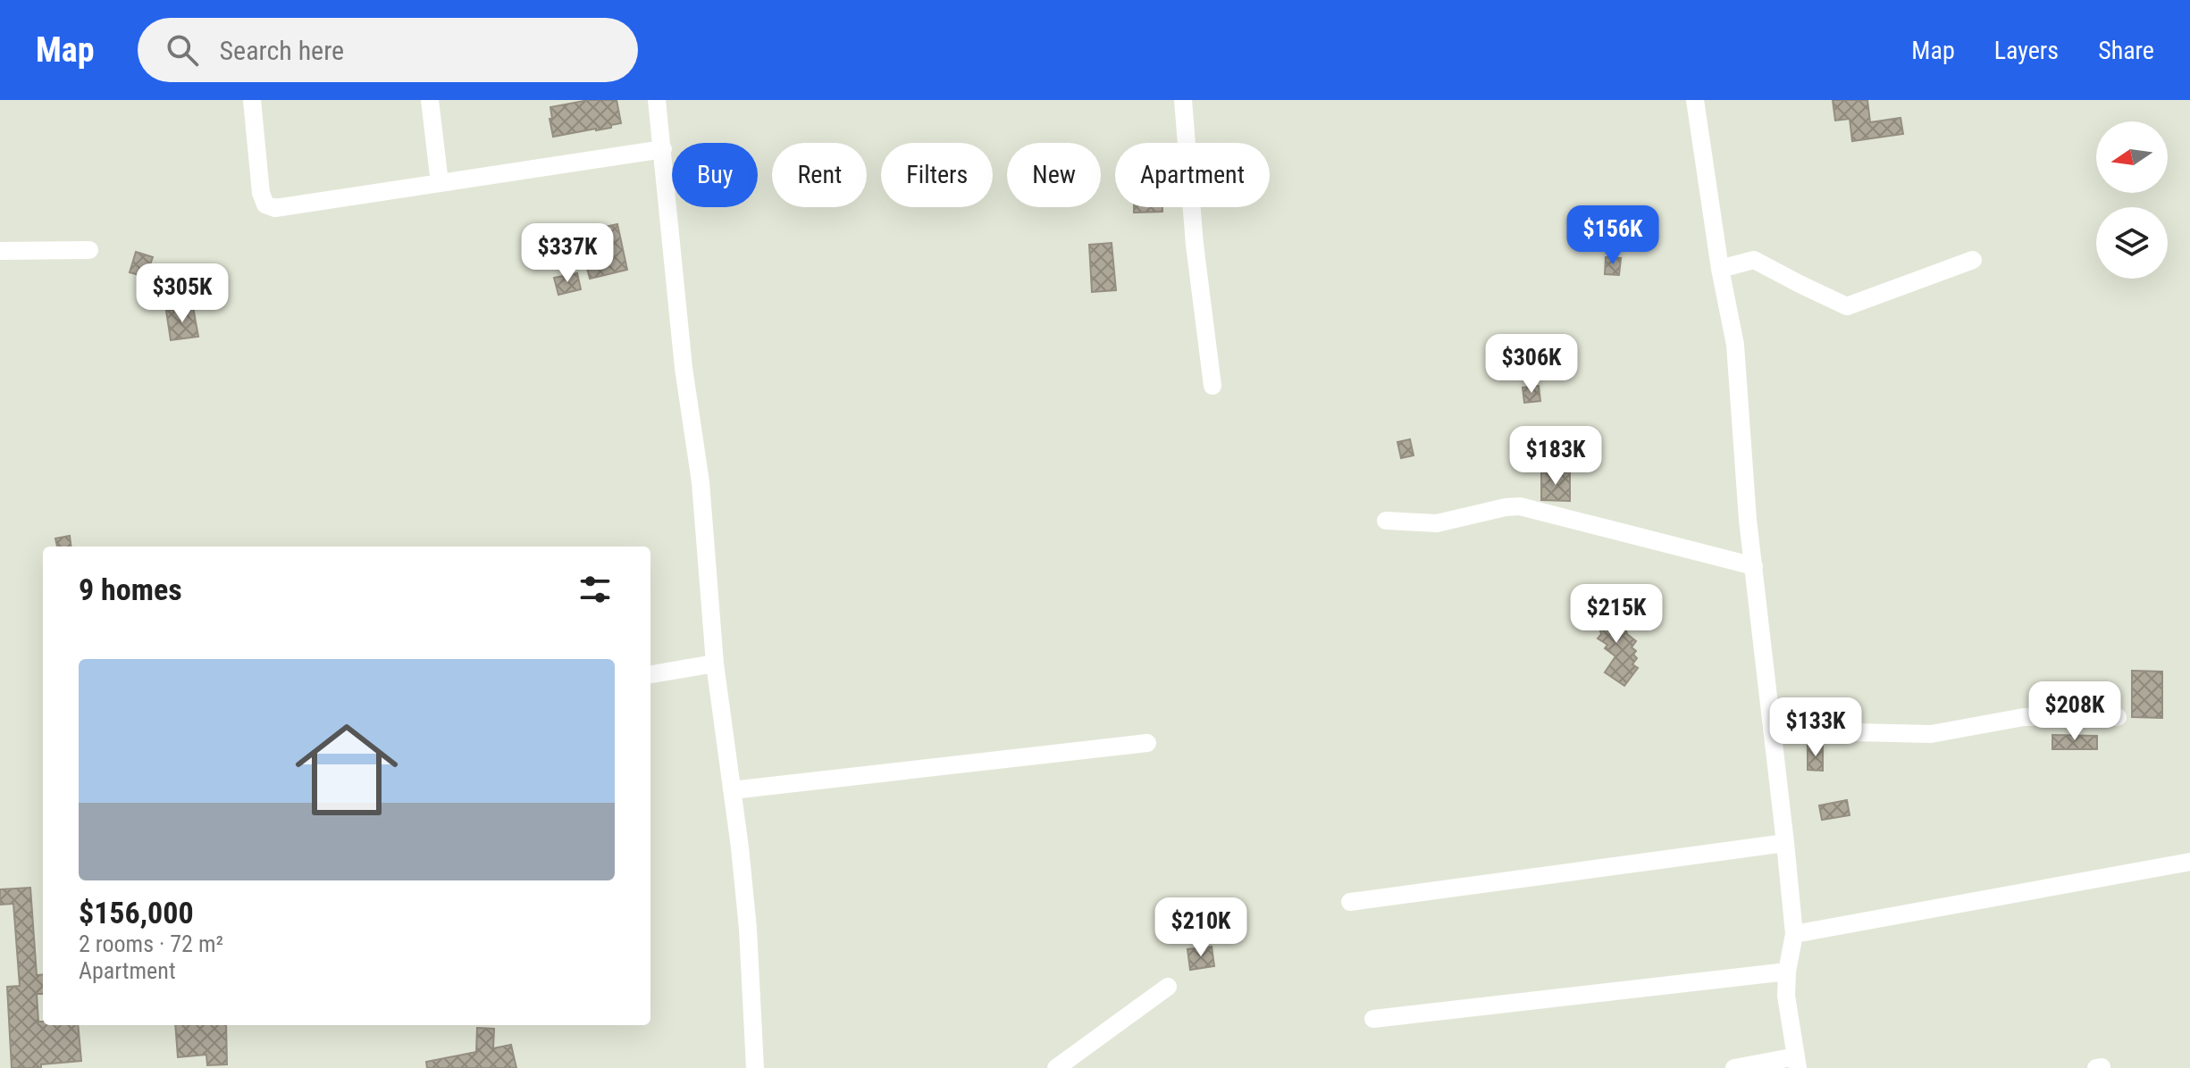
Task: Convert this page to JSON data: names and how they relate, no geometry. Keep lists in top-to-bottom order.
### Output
{
  "north": "left",
  "page": {
    "header": "Map",
    "search": "Search here",
    "nav": ["Map", "Layers", "Share"],
    "chip": [
      "Buy",
      "Rent",
      "Filters",
      "New",
      "Apartment"
    ],
    "price": [
      "$156K",
      "$337K",
      "$305K",
      "$306K",
      "$183K",
      "$215K",
      "$208K",
      "$133K",
      "$210K"
    ],
    "heading": "9 homes",
    "list": [
      {
        "name": "$156,000",
        "note": "2 rooms · 72 m² · Apartment"
      }
    ]
  }
}
